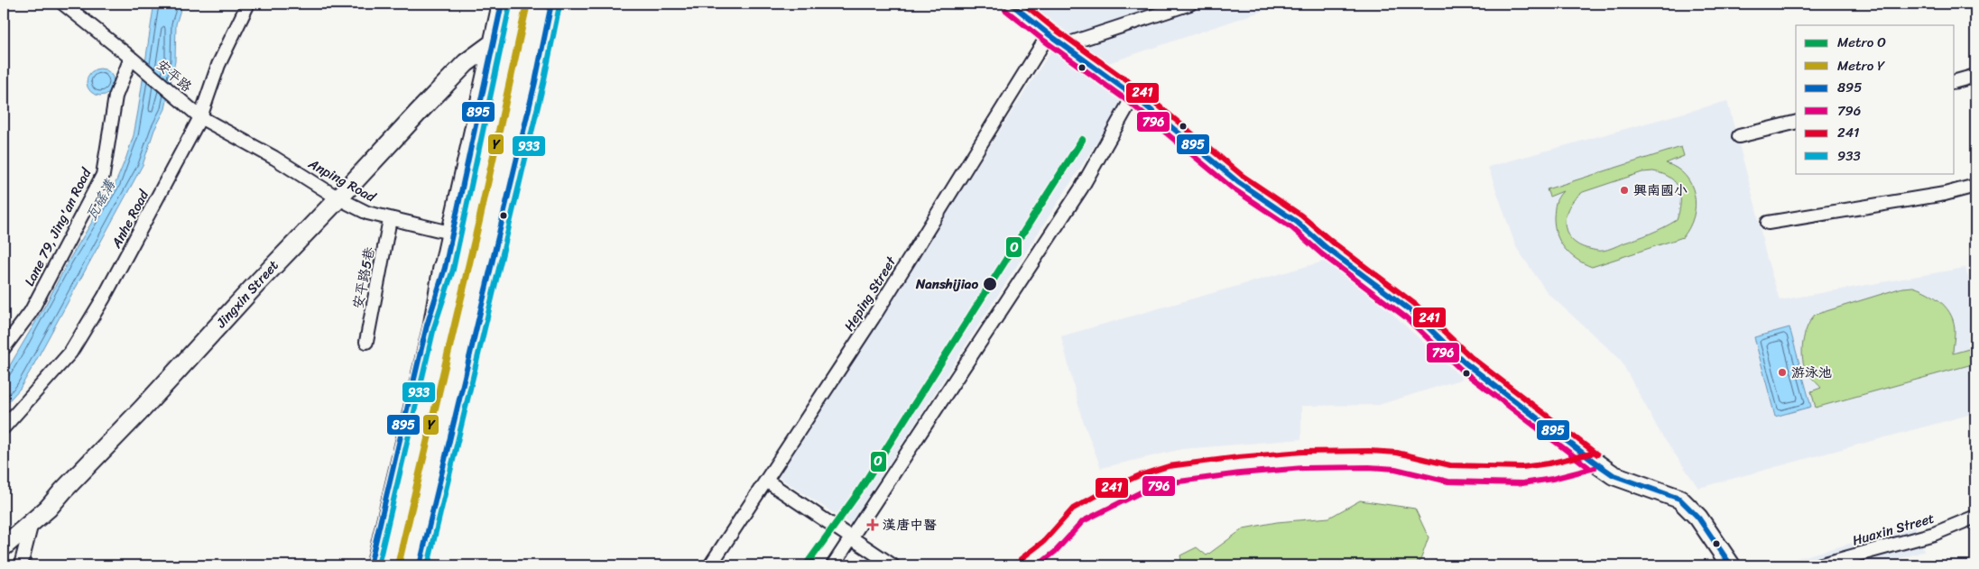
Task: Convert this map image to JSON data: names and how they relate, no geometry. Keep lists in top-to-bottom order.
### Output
{
  "streets": {
    "street": [
      "安平路",
      "Anping Road",
      "Anhe Road",
      "Lane 79, Jing'an Road",
      "安平路5巷",
      "Jingxin Street",
      "Heping Street",
      "Huaxin Street"
    ]
  },
  "crossings": [
    ["安平路", "Anping Road"],
    ["安平路", "Lane 79, Jing'an Road"],
    ["Anping Road", "Anhe Road"],
    ["Anping Road", "安平路5巷"],
    ["Anping Road", "Jingxin Street"]
  ],
  "water": ["瓦磘溝"],
  "places": {
    "other": ["興南國小", "Nanshijiao", "游泳池"],
    "health": ["漢唐中醫"]
  },
  "lines": [
    "metro line Y",
    "transit line 895",
    "transit line 241",
    "transit line 933",
    "transit line 796",
    "metro line O"
  ],
  "legend": [
    "Metro O",
    "Metro Y",
    "895",
    "796",
    "241",
    "933"
  ]
}
